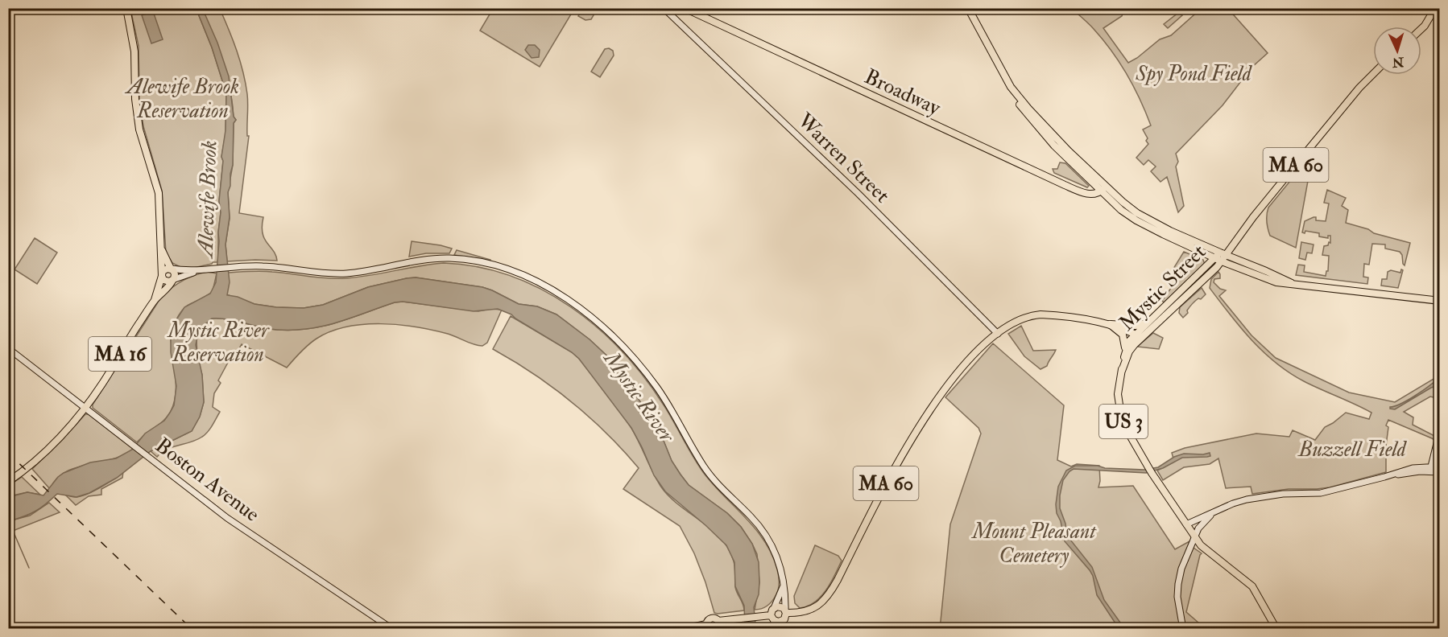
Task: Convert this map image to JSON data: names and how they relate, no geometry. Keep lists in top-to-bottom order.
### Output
{
  "streets": {
    "main road": [
      "Broadway",
      "Warren Street",
      "MA 60",
      "Mystic Street",
      "MA 16",
      "US 3",
      "Boston Avenue"
    ]
  },
  "crossings": [
    ["Warren Street", "MA 60"],
    ["MA 60", "Mystic Street"],
    ["MA 16", "Boston Avenue"]
  ],
  "water": ["Alewife Brook", "Mystic River"],
  "parks": [
    "Spy Pond Field",
    "Alewife Brook Reservation",
    "Mystic River Reservation",
    "Buzzell Field",
    "Mount Pleasant Cemetery"
  ],
  "north": "bottom"
}
